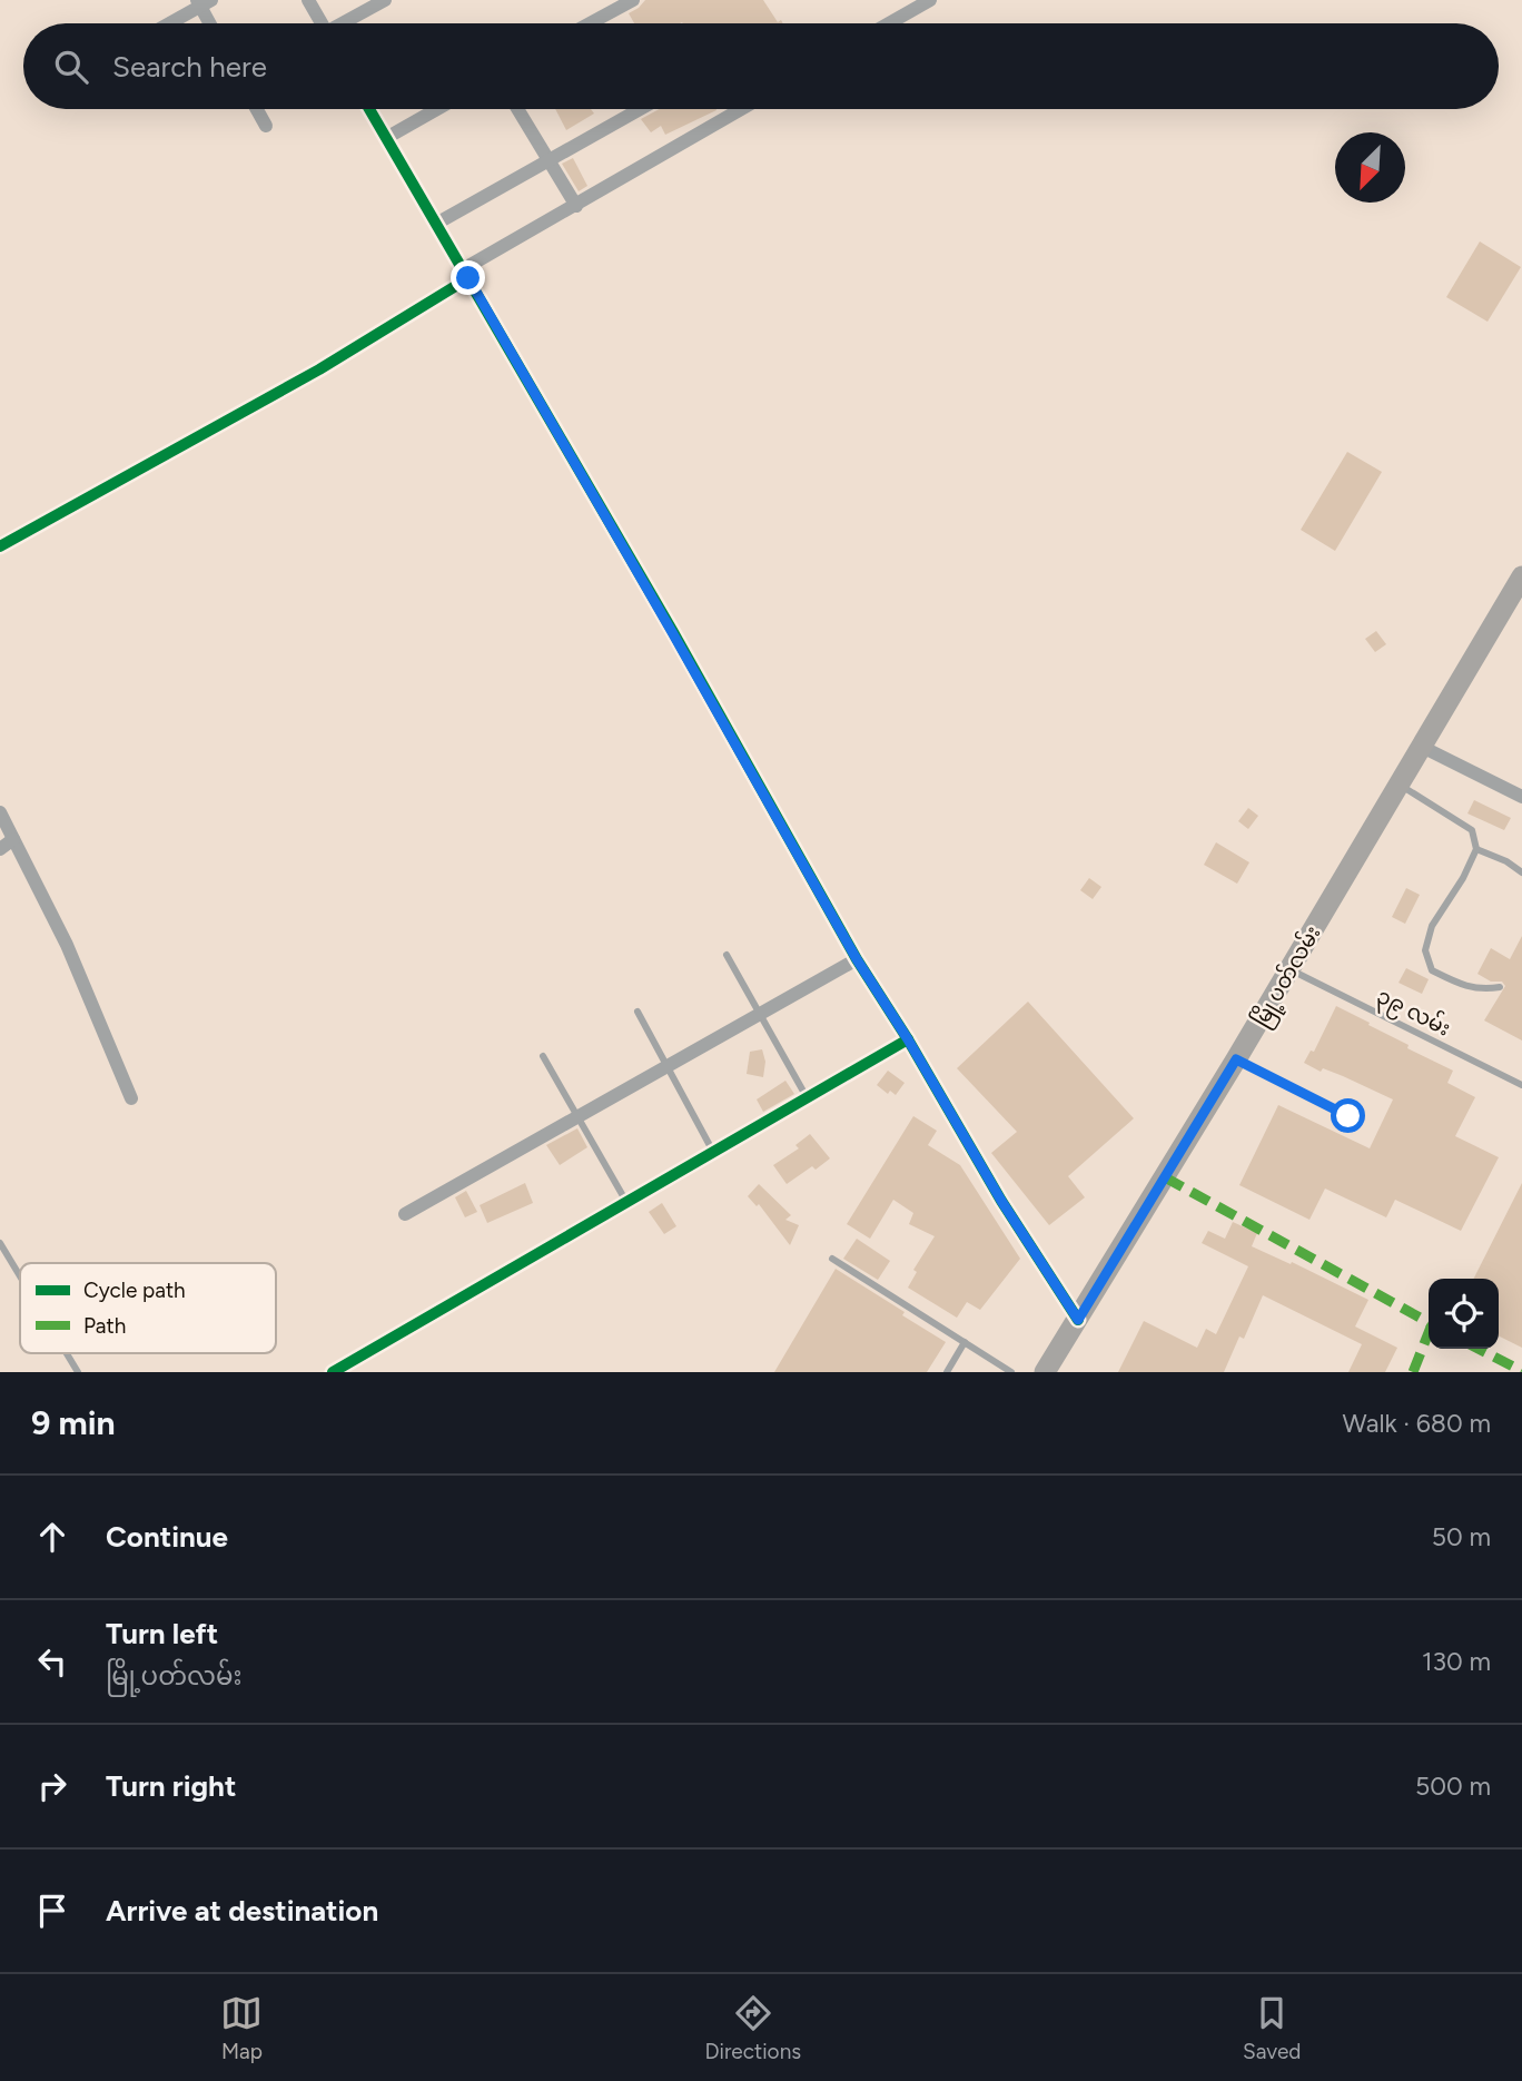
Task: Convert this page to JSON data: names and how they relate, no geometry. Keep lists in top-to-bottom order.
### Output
{
  "streets": {
    "main road": ["မြို့ပတ်လမ်း"],
    "lane": ["၃၉ လမ်း"]
  },
  "crossings": [
    ["မြို့ပတ်လမ်း", "၃၉ လမ်း"]
  ],
  "legend": ["Cycle path", "Path"],
  "north": "bottom left",
  "page": {
    "search": "Search here",
    "heading": ["9 min", "Walk · 680 m"],
    "list": [
      ["Continue", "50 m"],
      ["Turn left", "မြို့ပတ်လမ်း", "130 m"],
      ["Turn right", "500 m"],
      "Arrive at destination"
    ],
    "nav": ["Map", "Directions", "Saved"]
  }
}
